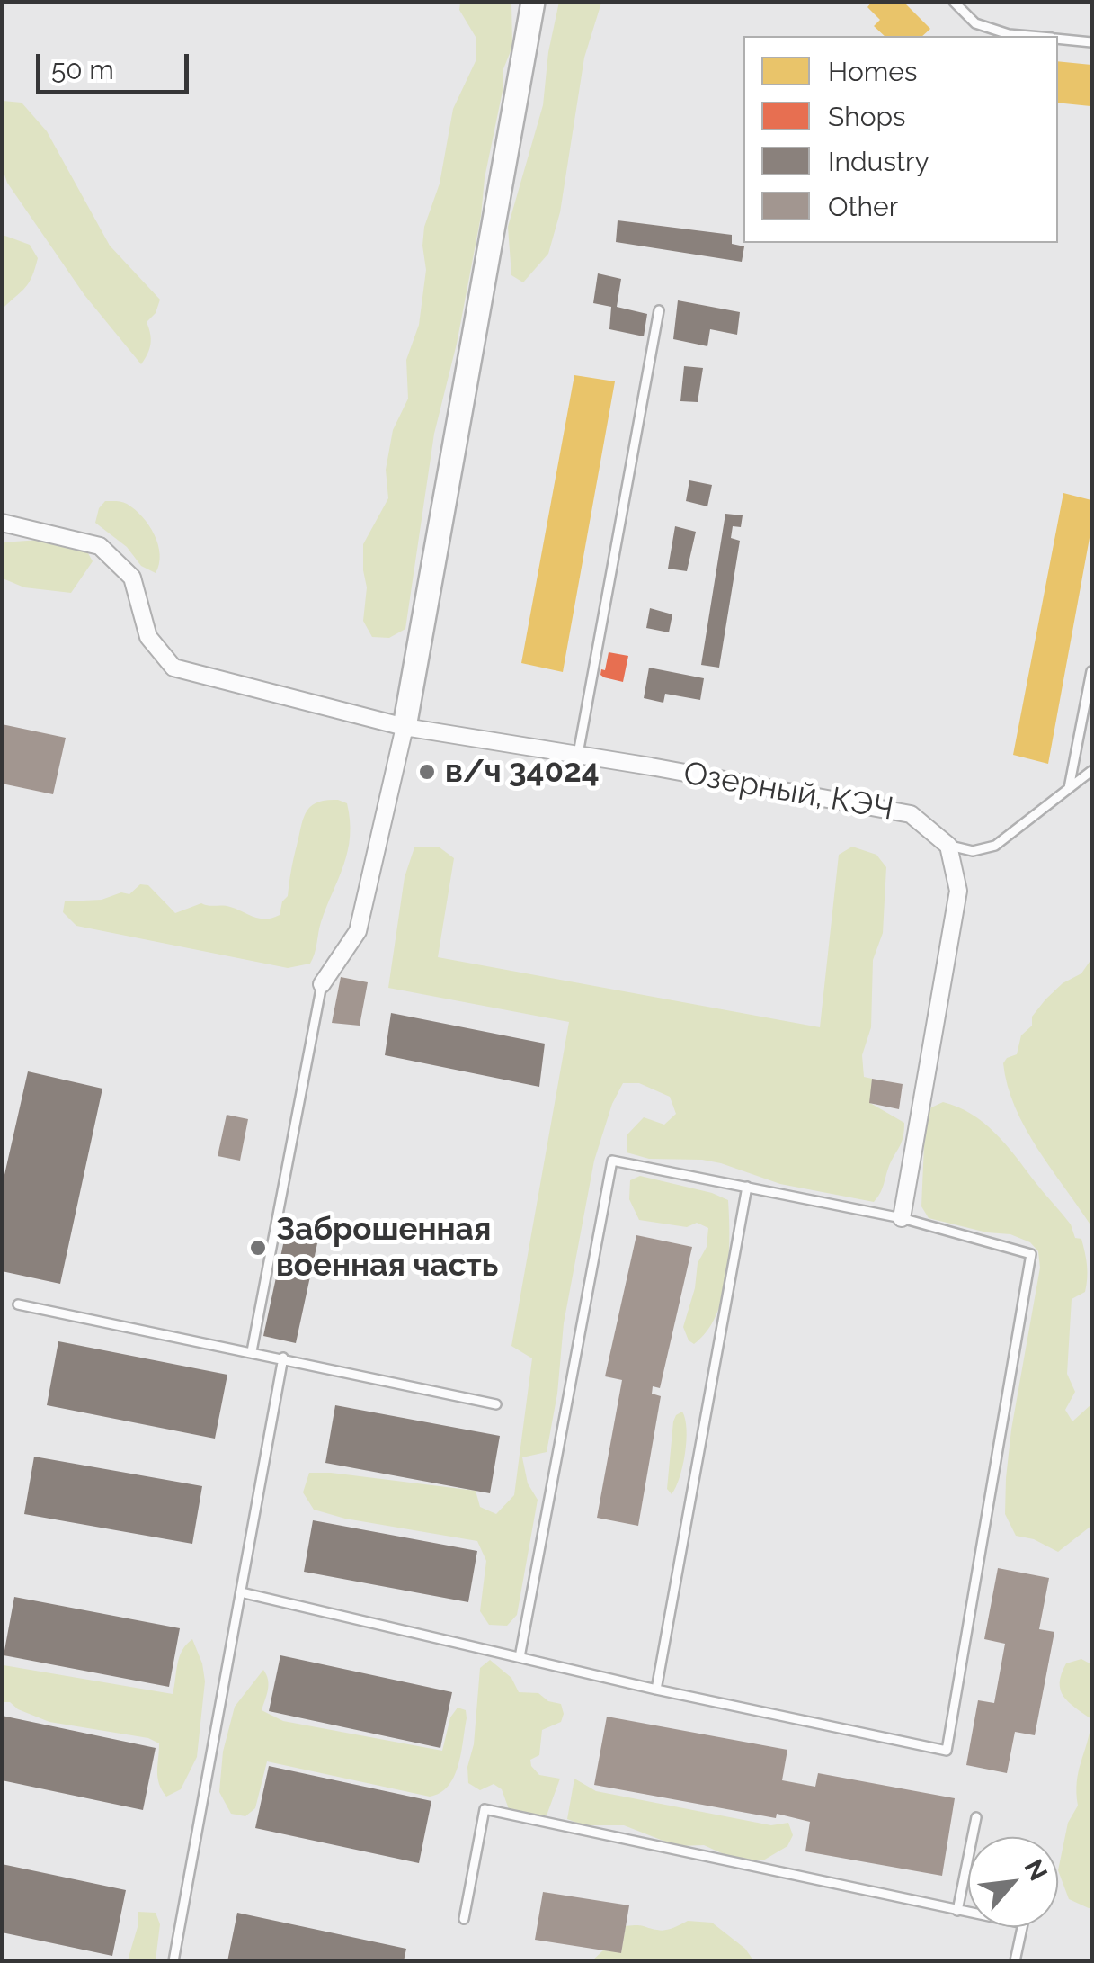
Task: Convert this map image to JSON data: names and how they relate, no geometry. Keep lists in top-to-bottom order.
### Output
{
  "streets": {
    "street": ["Озерный, КЭЧ"]
  },
  "places": ["в/ч 34024", "Заброшенная военная часть"],
  "legend": [
    "Homes",
    "Shops",
    "Industry",
    "Other"
  ],
  "scale_bar": "50 m",
  "north": "top right"
}
